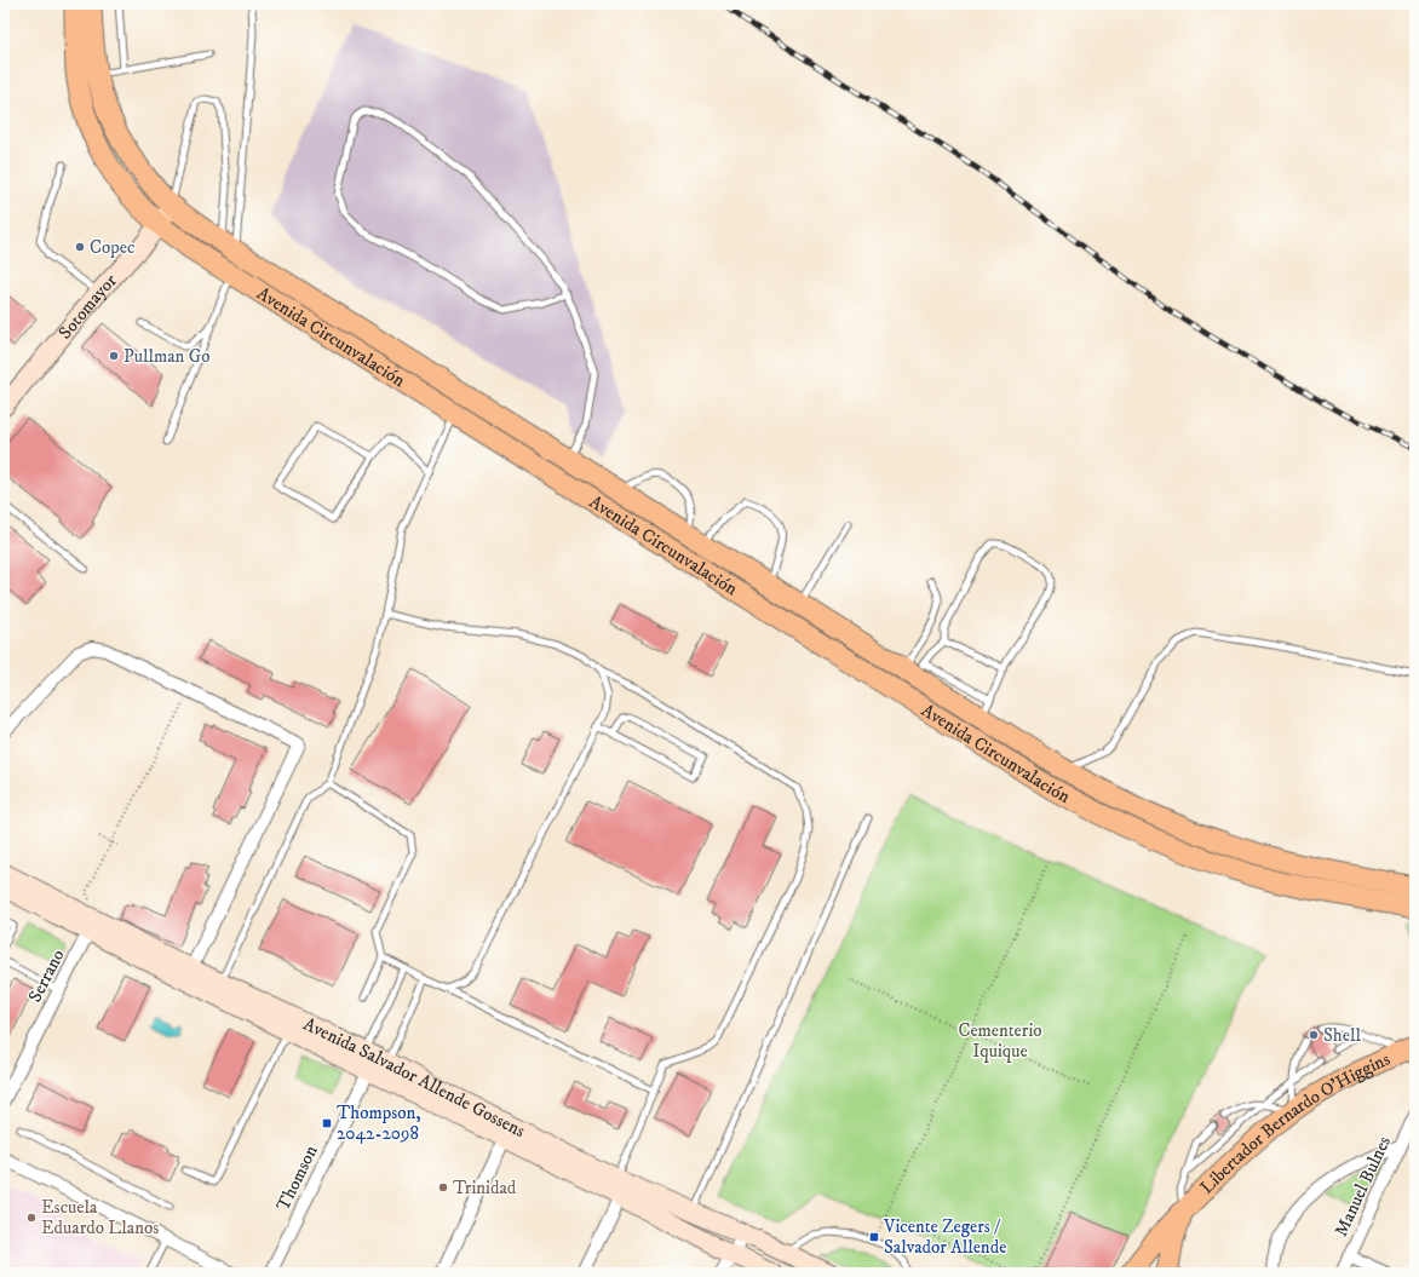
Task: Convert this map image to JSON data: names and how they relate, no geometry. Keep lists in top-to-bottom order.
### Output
{
  "streets": {
    "main road": [
      "Sotomayor",
      "Avenida Circunvalación",
      "Avenida Salvador Allende Gossens",
      "Libertador Bernardo O'Higgins"
    ],
    "street": ["Serrano", "Thomson", "Manuel Bulnes"]
  },
  "crossings": [
    ["Sotomayor", "Avenida Circunvalación"],
    ["Serrano", "Avenida Salvador Allende Gossens"],
    ["Avenida Salvador Allende Gossens", "Thomson"]
  ],
  "parks": ["Cementerio Iquique"],
  "places": {
    "other": [
      "Copec",
      "Pullman Go",
      "Shell",
      "Trinidad",
      "Escuela Eduardo Llanos"
    ],
    "transit": ["Thompson, 2042-2098", "Vicente Zegers / Salvador Allende"]
  }
}
